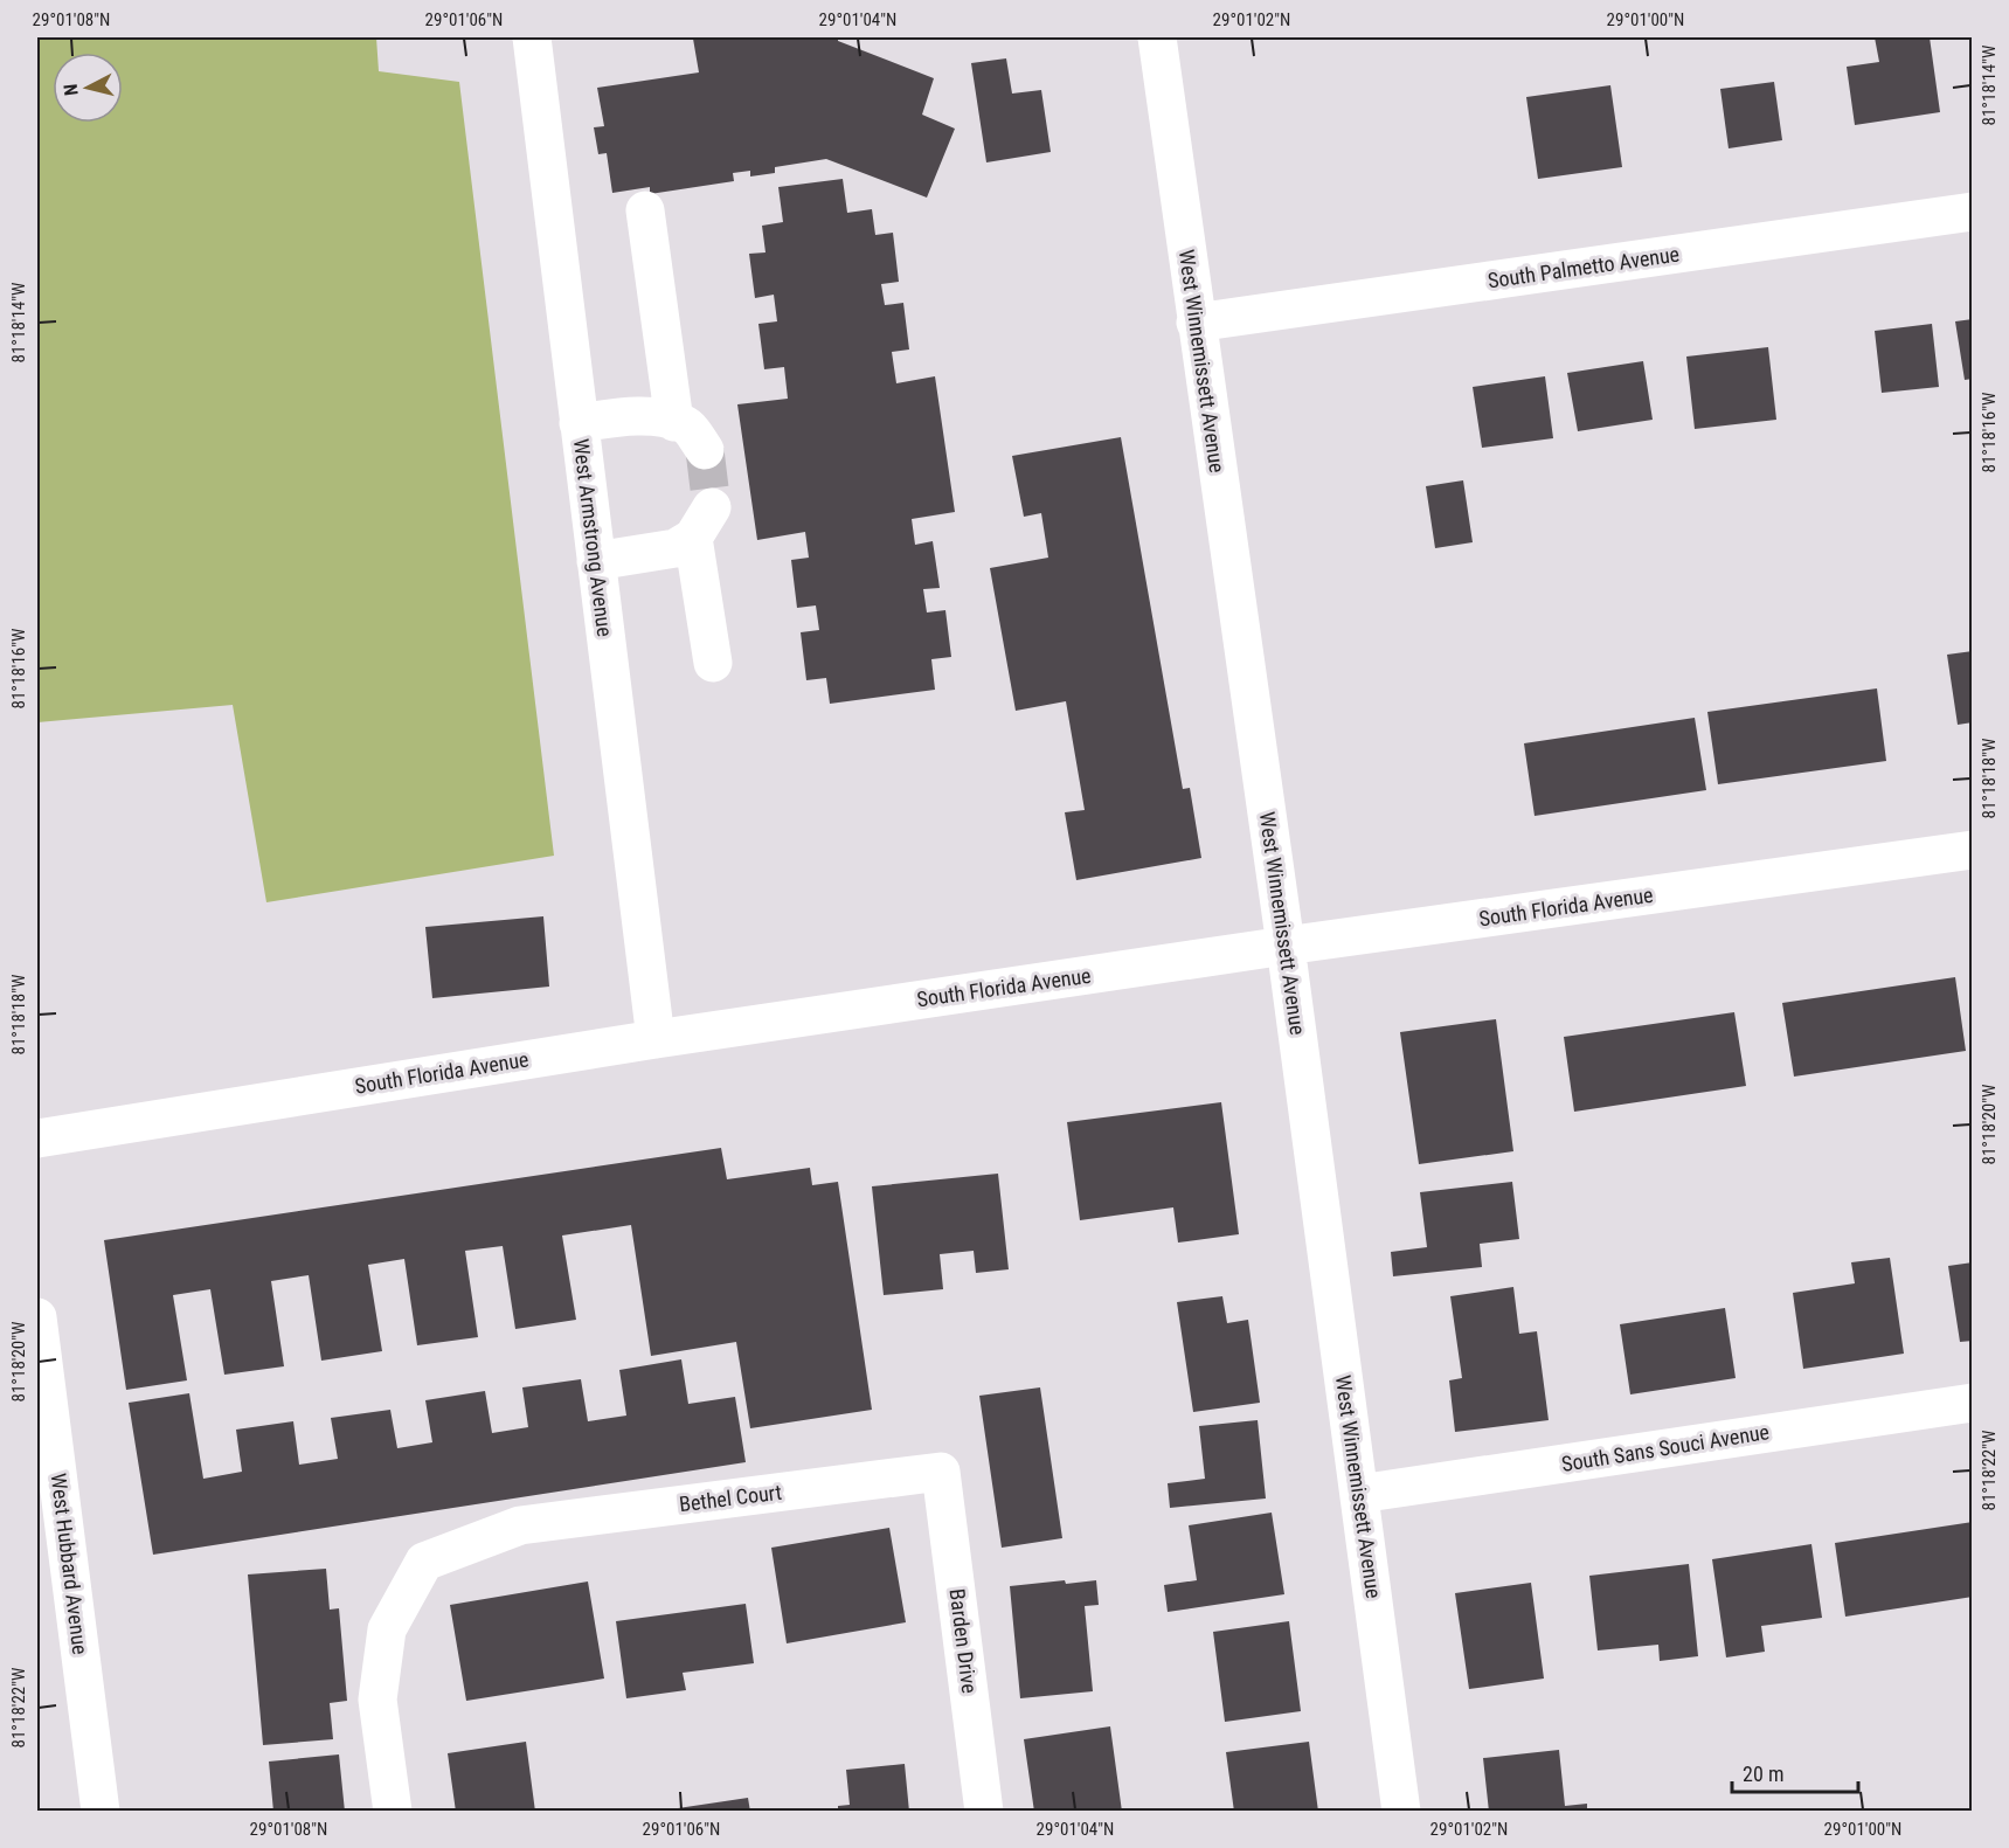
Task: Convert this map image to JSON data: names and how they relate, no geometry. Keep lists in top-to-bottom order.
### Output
{
  "streets": {
    "street": [
      "South Palmetto Avenue",
      "West Winnemissett Avenue",
      "West Armstrong Avenue",
      "South Florida Avenue",
      "South Sans Souci Avenue",
      "Bethel Court",
      "West Hubbard Avenue",
      "Barden Drive"
    ]
  },
  "crossings": [
    ["South Palmetto Avenue", "West Winnemissett Avenue"],
    ["West Winnemissett Avenue", "South Florida Avenue"],
    ["West Winnemissett Avenue", "South Sans Souci Avenue"],
    ["West Armstrong Avenue", "South Florida Avenue"],
    ["Bethel Court", "Barden Drive"]
  ],
  "scale_bar": "20 m",
  "north": "left",
  "coordinates": [
    "29°01'08\"N",
    "29°01'06\"N",
    "29°01'04\"N",
    "29°01'02\"N",
    "29°01'00\"N",
    "81°18'14\"W",
    "81°18'16\"W",
    "81°18'18\"W",
    "81°18'20\"W",
    "81°18'22\"W"
  ]
}
